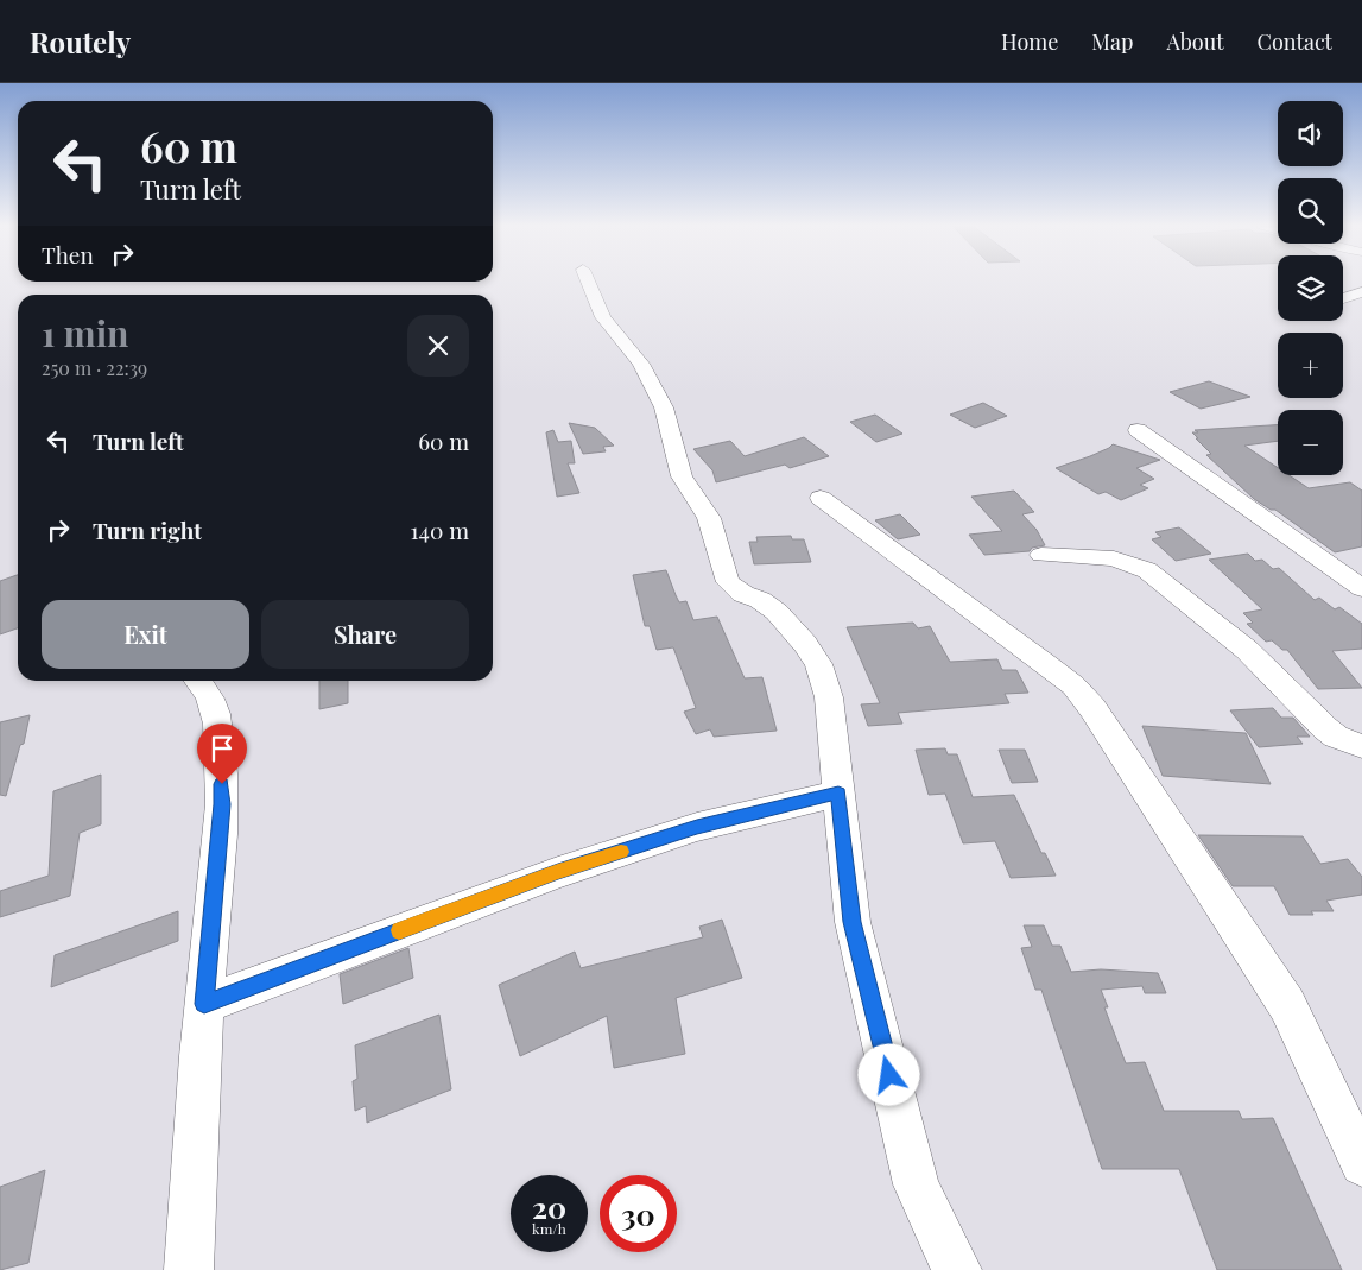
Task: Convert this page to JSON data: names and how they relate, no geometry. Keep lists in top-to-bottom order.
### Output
{
  "page": {
    "header": "Routely",
    "nav": [
      "Home",
      "Map",
      "About",
      "Contact"
    ],
    "map_buttons": ["+", "−"],
    "turn": ["60 m", "Turn left"],
    "then": "Then",
    "heading": ["1 min", "250 m · 22:39"],
    "list": [
      {
        "name": "Turn left",
        "value": "60 m"
      },
      {
        "name": "Turn right",
        "value": "140 m"
      }
    ],
    "buttons": ["Exit", "Share"],
    "speed": "20 km/h",
    "limit": "30"
  }
}
